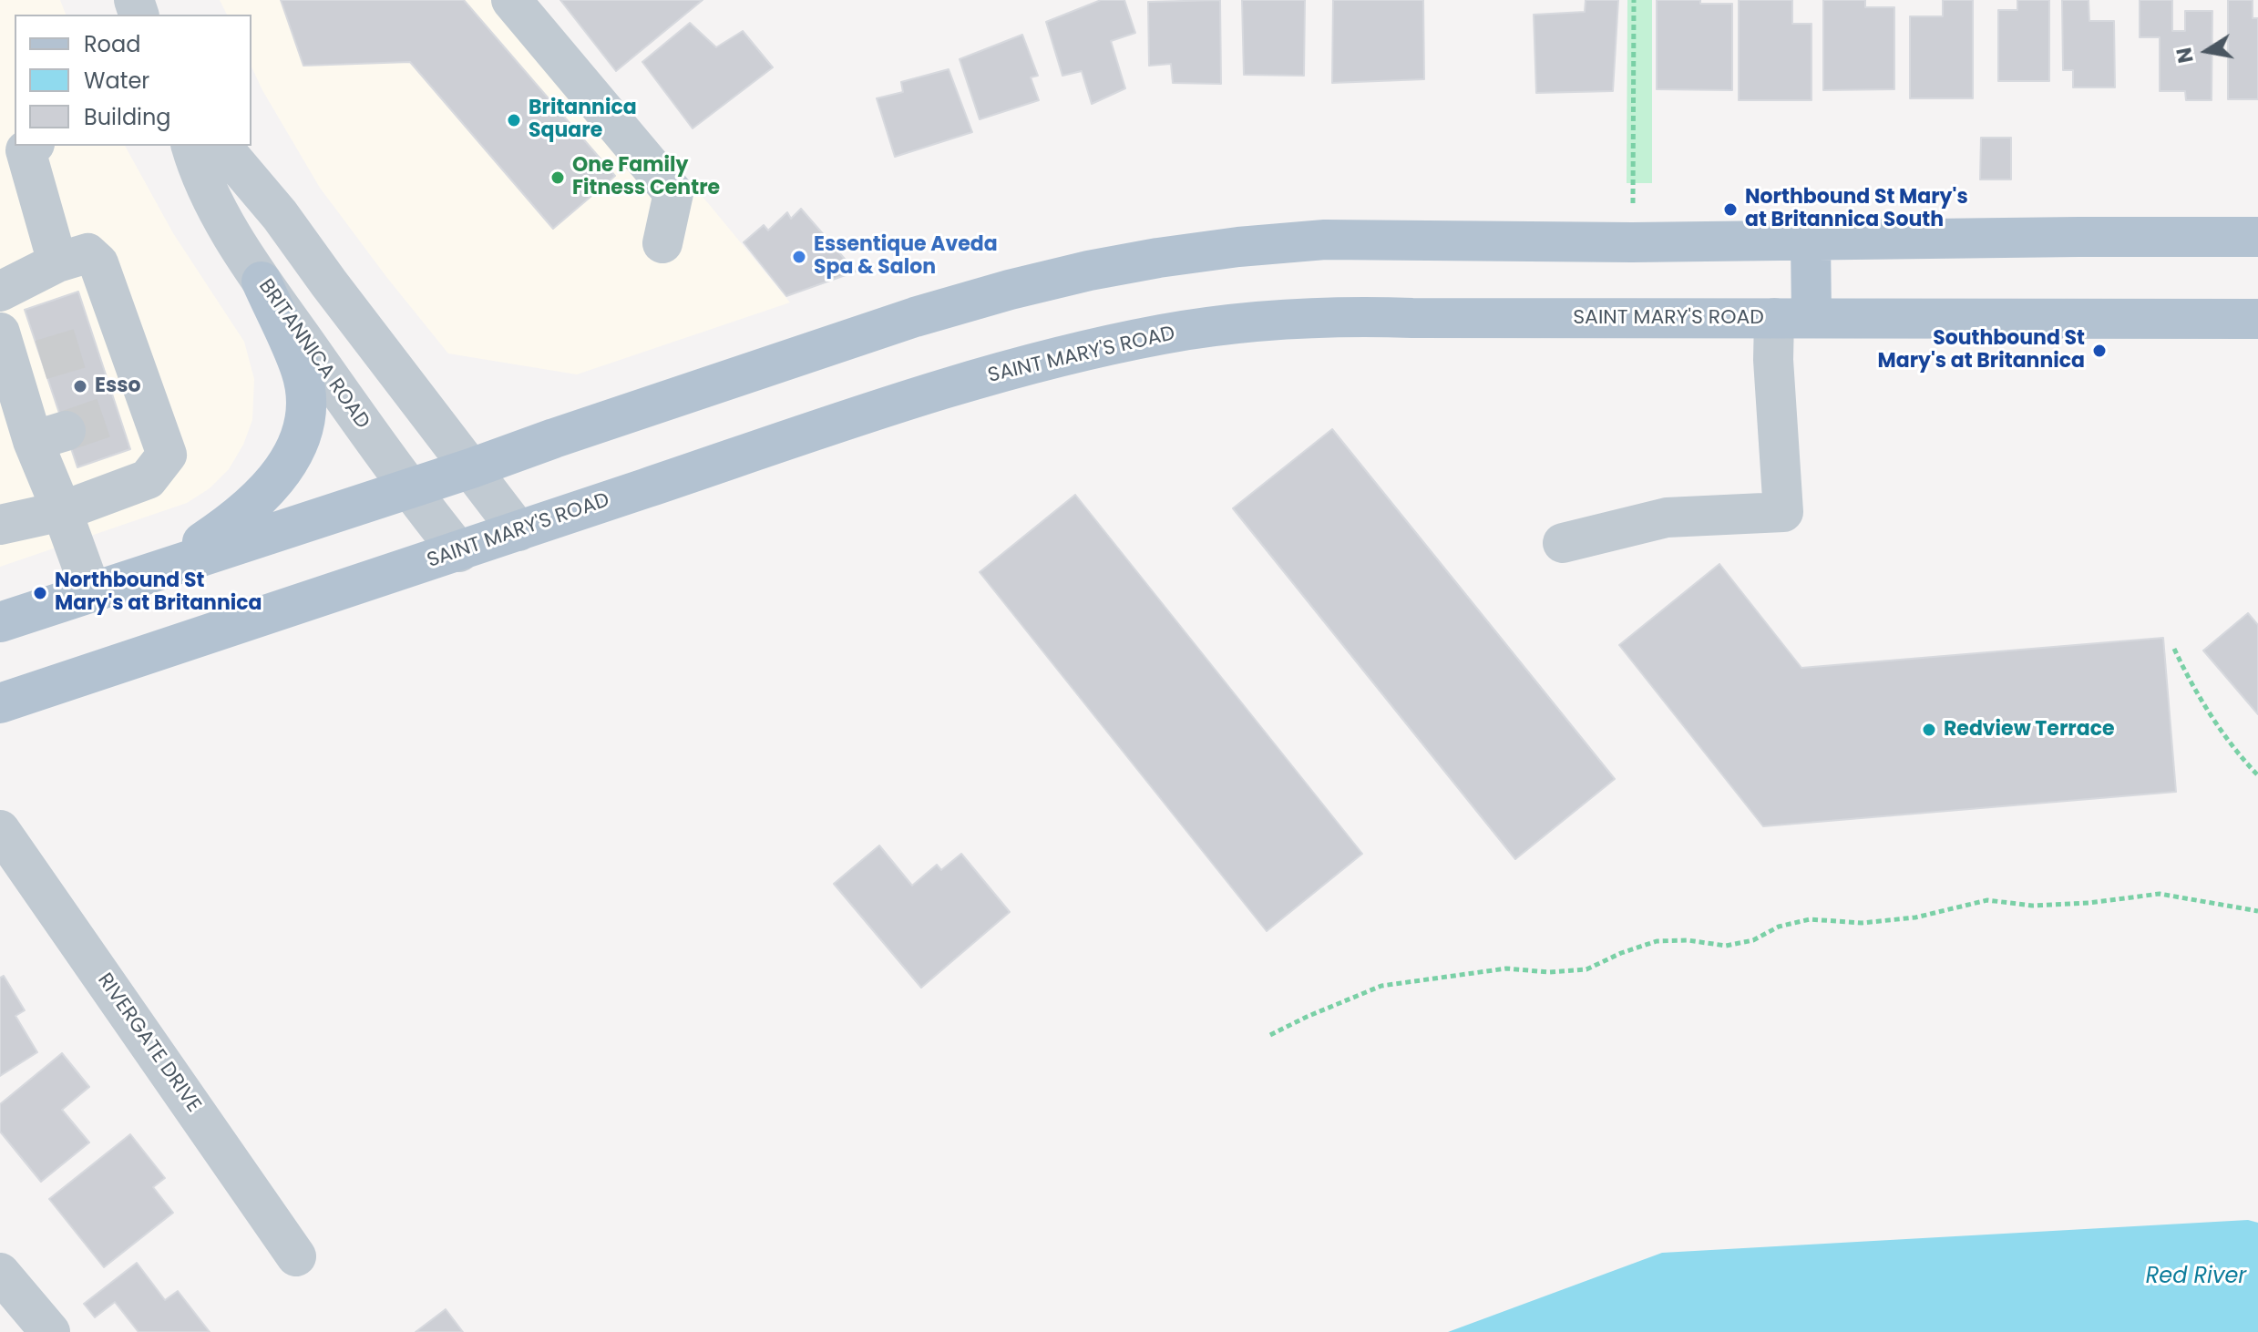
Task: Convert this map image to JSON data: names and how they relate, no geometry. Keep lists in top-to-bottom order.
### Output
{
  "streets": {
    "main road": ["SAINT MARY'S ROAD"],
    "street": ["BRITANNICA ROAD", "RIVERGATE DRIVE"]
  },
  "crossings": [
    ["SAINT MARY'S ROAD", "BRITANNICA ROAD"]
  ],
  "water": ["Red River"],
  "places": [
    "Britannica Square",
    "One Family Fitness Centre",
    "Northbound St Mary's at Britannica South",
    "Essentique Aveda Spa & Salon",
    "Southbound St Mary's at Britannica",
    "Esso",
    "Northbound St Mary's at Britannica",
    "Redview Terrace"
  ],
  "legend": ["Road", "Water", "Building"],
  "north": "left"
}
